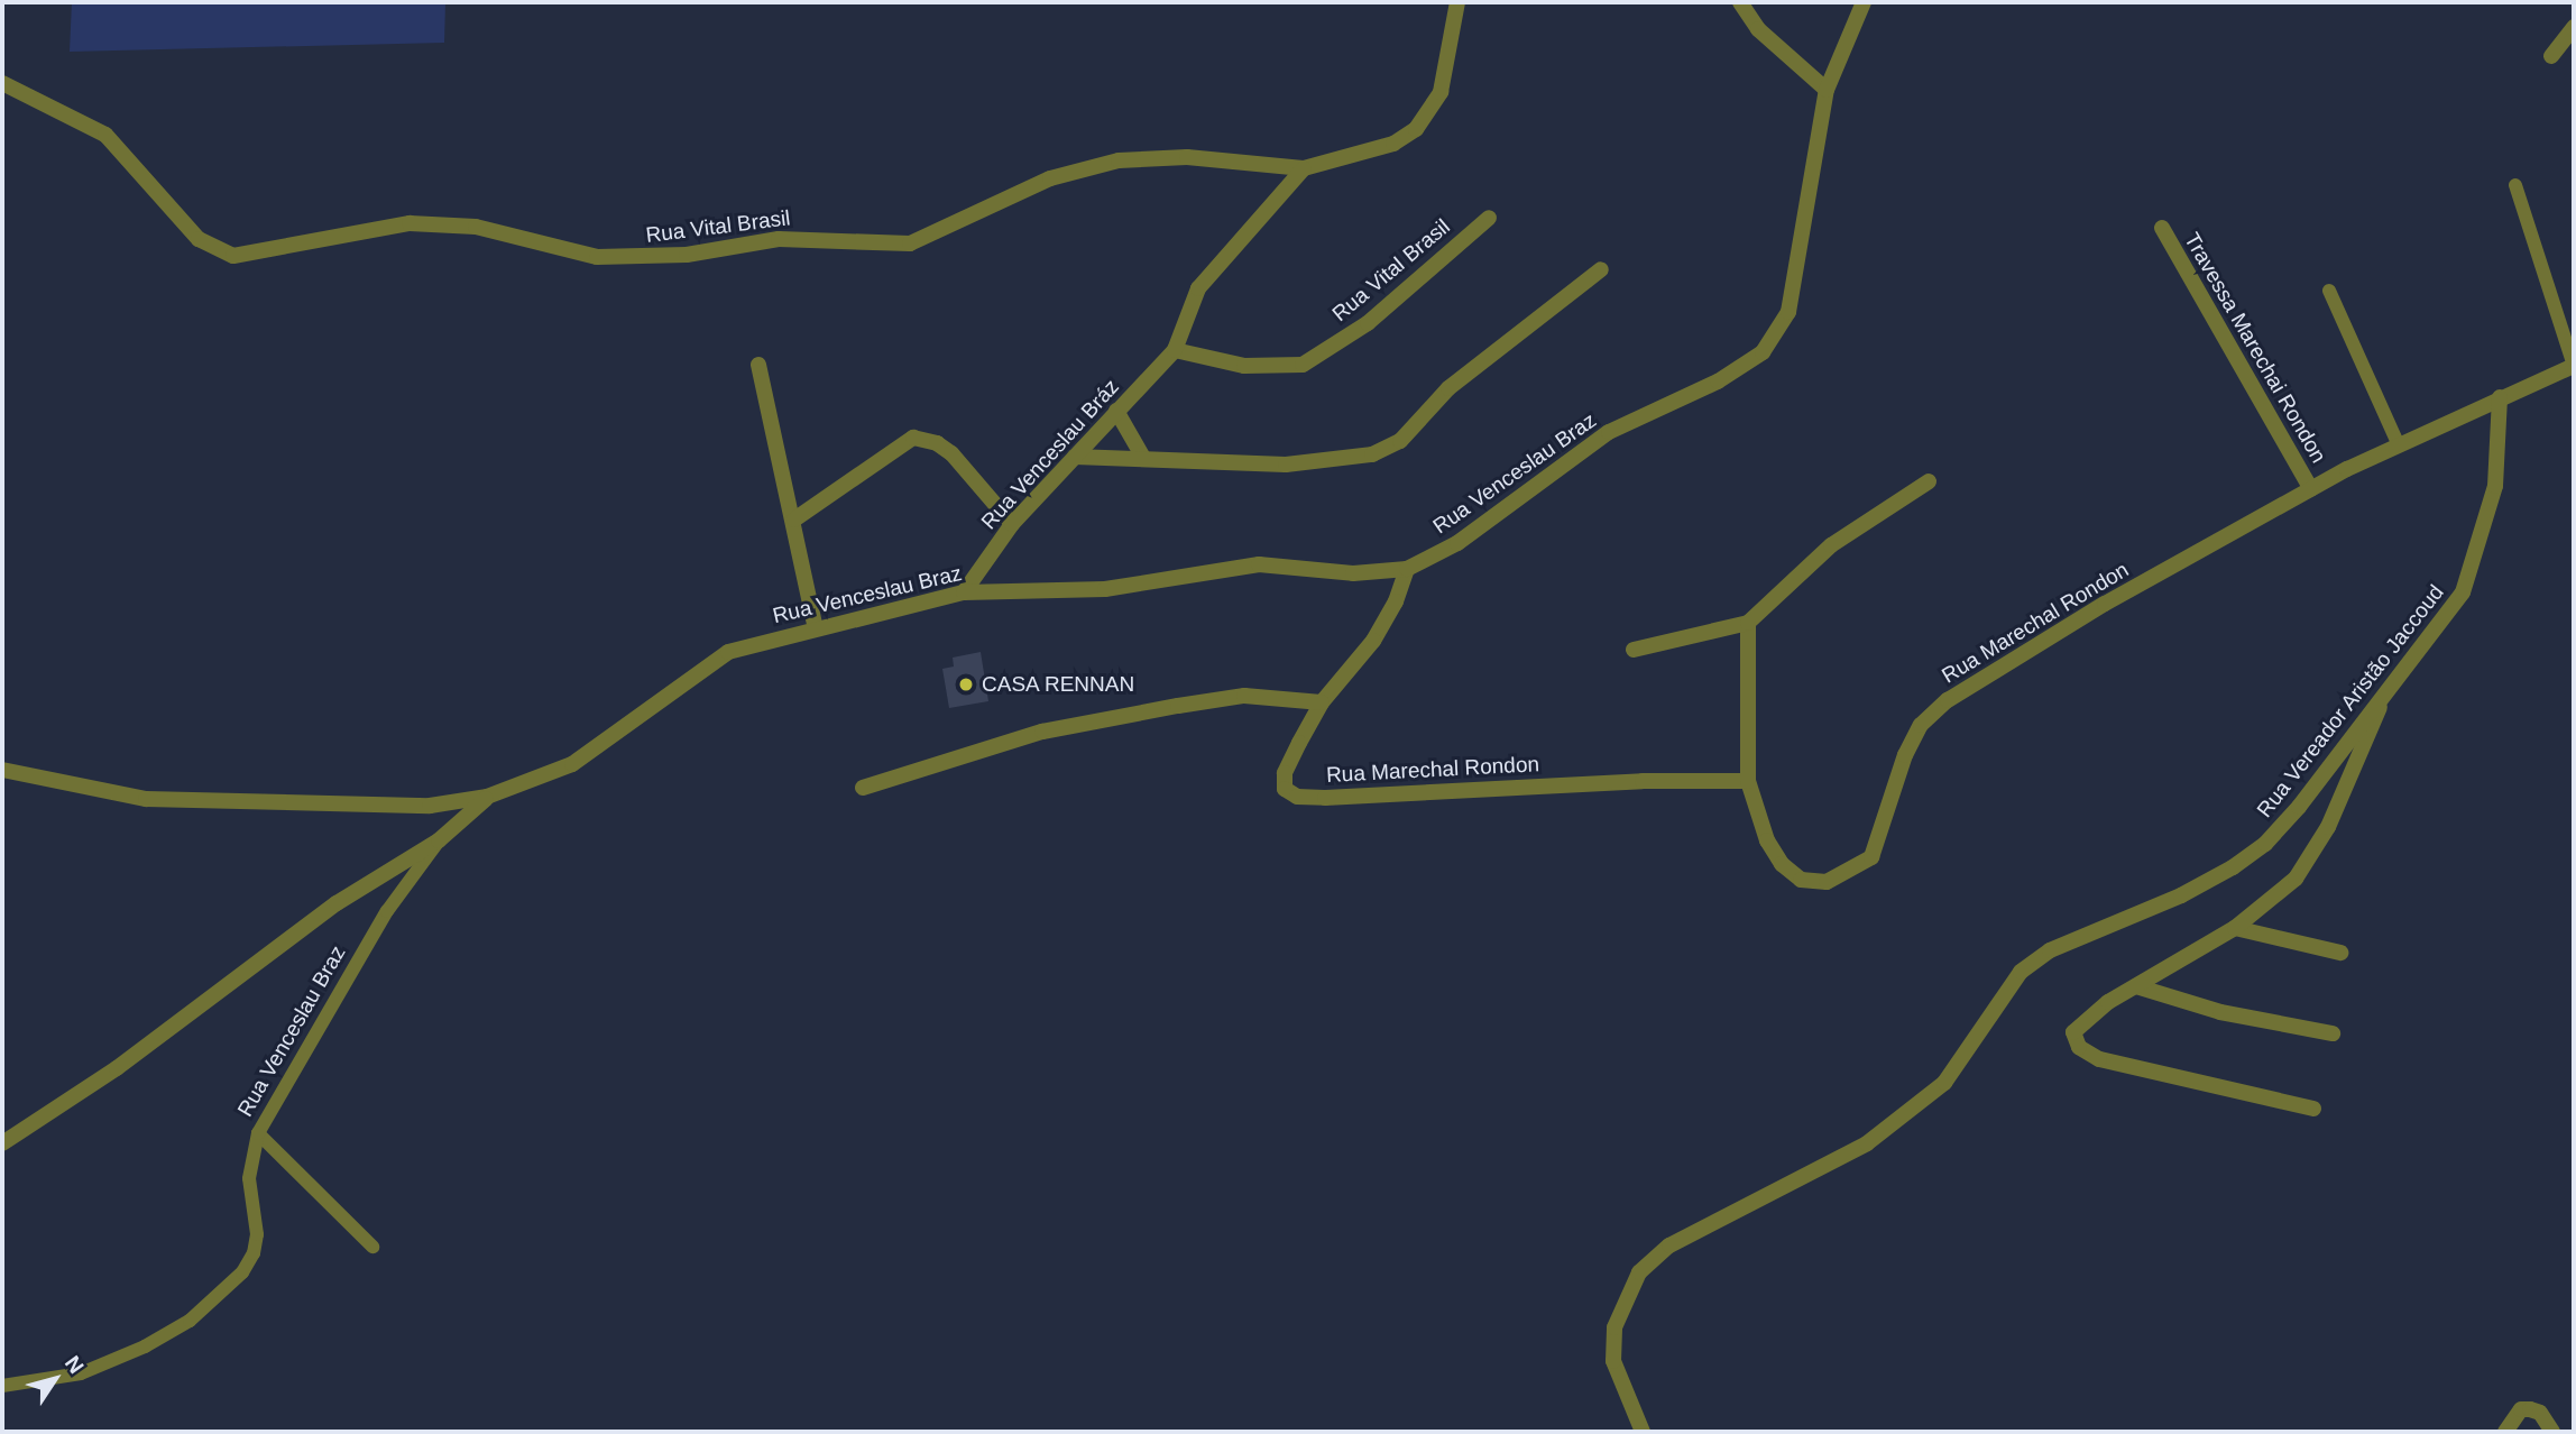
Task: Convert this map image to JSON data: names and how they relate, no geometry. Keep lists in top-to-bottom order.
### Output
{
  "streets": {
    "street": [
      "Rua Vital Brasil",
      "Travessa Marechai Rondon",
      "Rua Venceslau Bráz",
      "Rua Venceslau Braz",
      "Rua Marechal Rondon",
      "Rua Vereador Aristão Jaccoud"
    ]
  },
  "crossings": [
    ["Rua Vital Brasil", "Rua Venceslau Bráz"],
    ["Travessa Marechai Rondon", "Rua Marechal Rondon"],
    ["Rua Venceslau Bráz", "Rua Venceslau Braz"],
    ["Rua Venceslau Braz", "Rua Marechal Rondon"],
    ["Rua Marechal Rondon", "Rua Vereador Aristão Jaccoud"]
  ],
  "places": ["CASA RENNAN"],
  "north": "top right"
}
